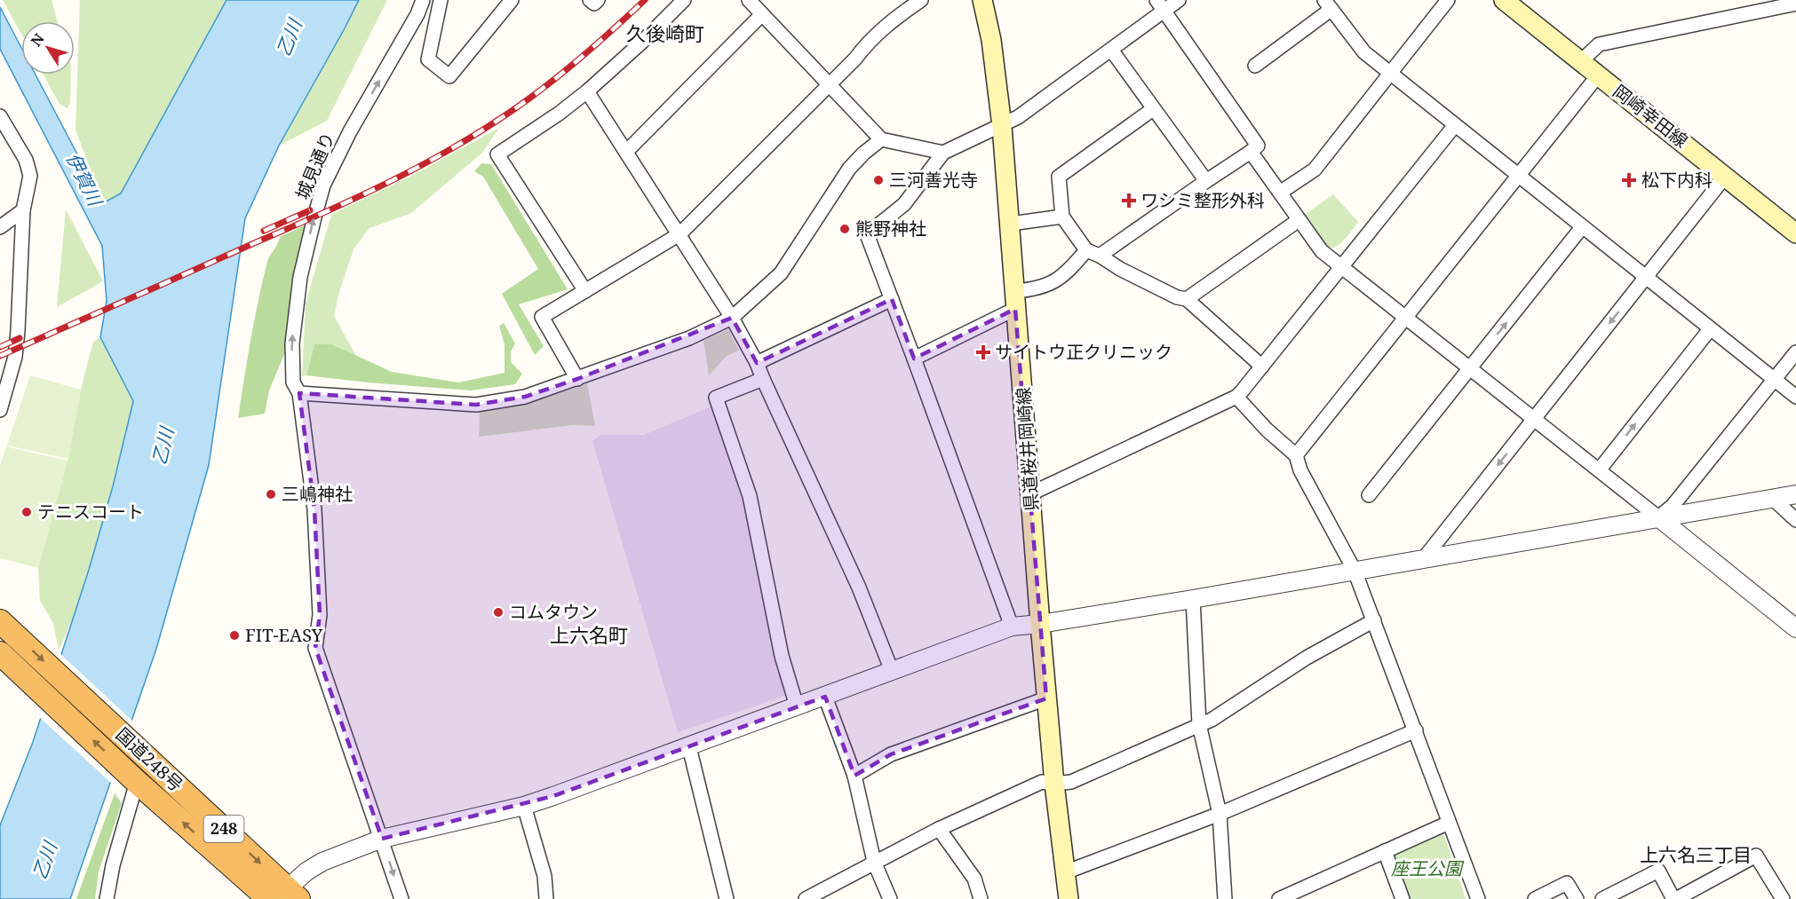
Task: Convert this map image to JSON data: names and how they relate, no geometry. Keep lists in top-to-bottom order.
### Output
{
  "streets": {
    "highway": ["国道248号", "248"],
    "main road": ["岡崎幸田線", "県道桜井岡崎線"],
    "street": ["城見通り"]
  },
  "districts": ["久後崎町", "上六名町", "上六名三丁目"],
  "water": ["乙川", "伊賀川"],
  "parks": ["座王公園"],
  "places": {
    "other": [
      "三河善光寺",
      "熊野神社",
      "三嶋神社",
      "テニスコート",
      "コムタウン",
      "FIT-EASY"
    ],
    "health": ["松下内科", "ワシミ整形外科", "サイトウ正クリニック"]
  },
  "north": "top left"
}
